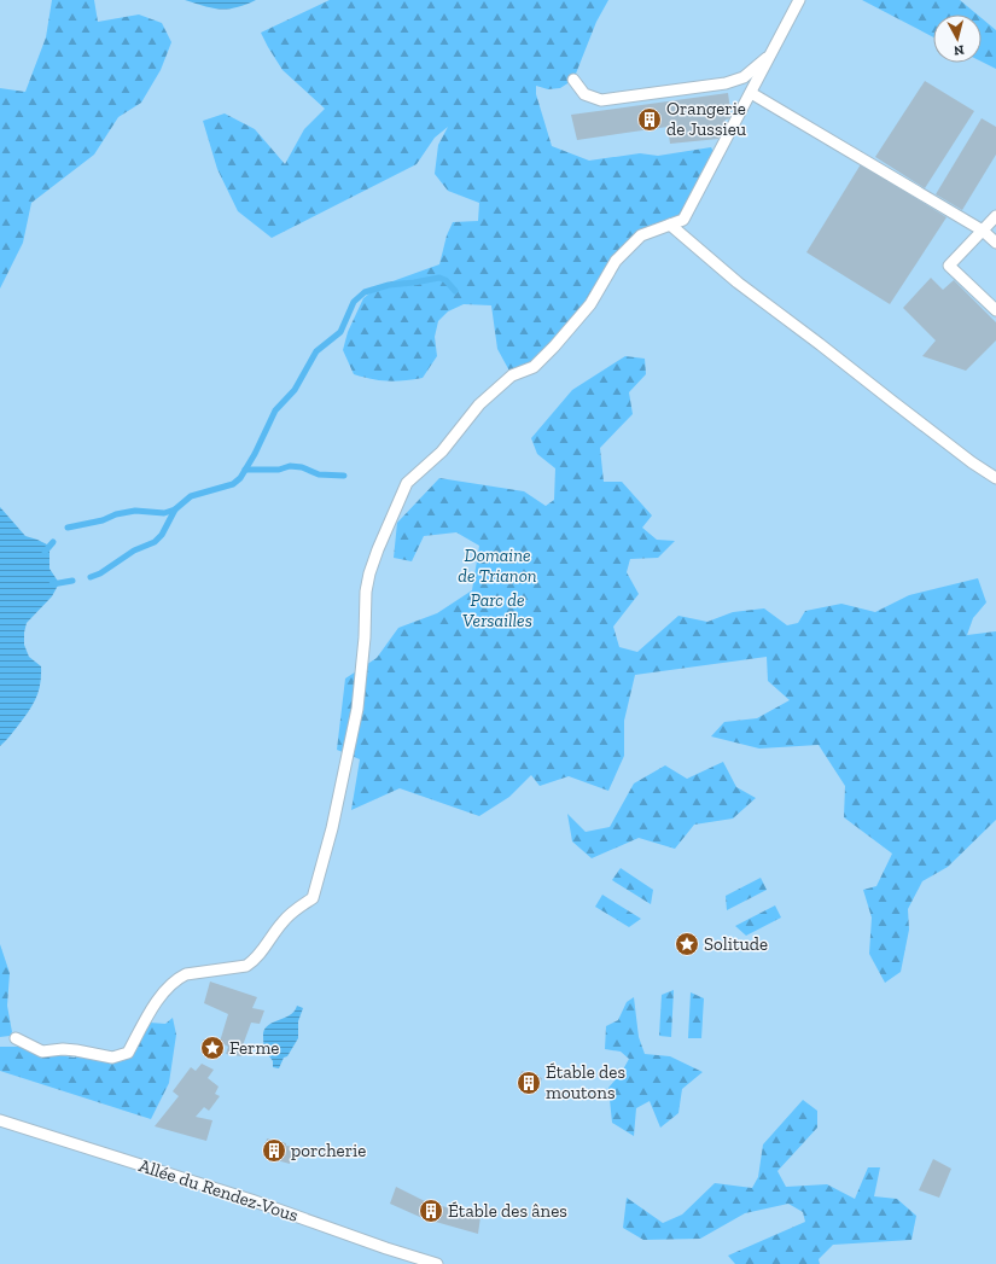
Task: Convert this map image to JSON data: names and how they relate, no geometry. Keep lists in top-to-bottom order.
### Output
{
  "streets": {
    "lane": ["Allée du Rendez-Vous"]
  },
  "parks": ["Domaine de Trianon", "Parc de Versailles"],
  "places": {
    "building": [
      "Orangerie de Jussieu",
      "Étable des moutons",
      "porcherie",
      "Étable des ânes"
    ],
    "place": ["Solitude", "Ferme"]
  },
  "north": "bottom"
}
